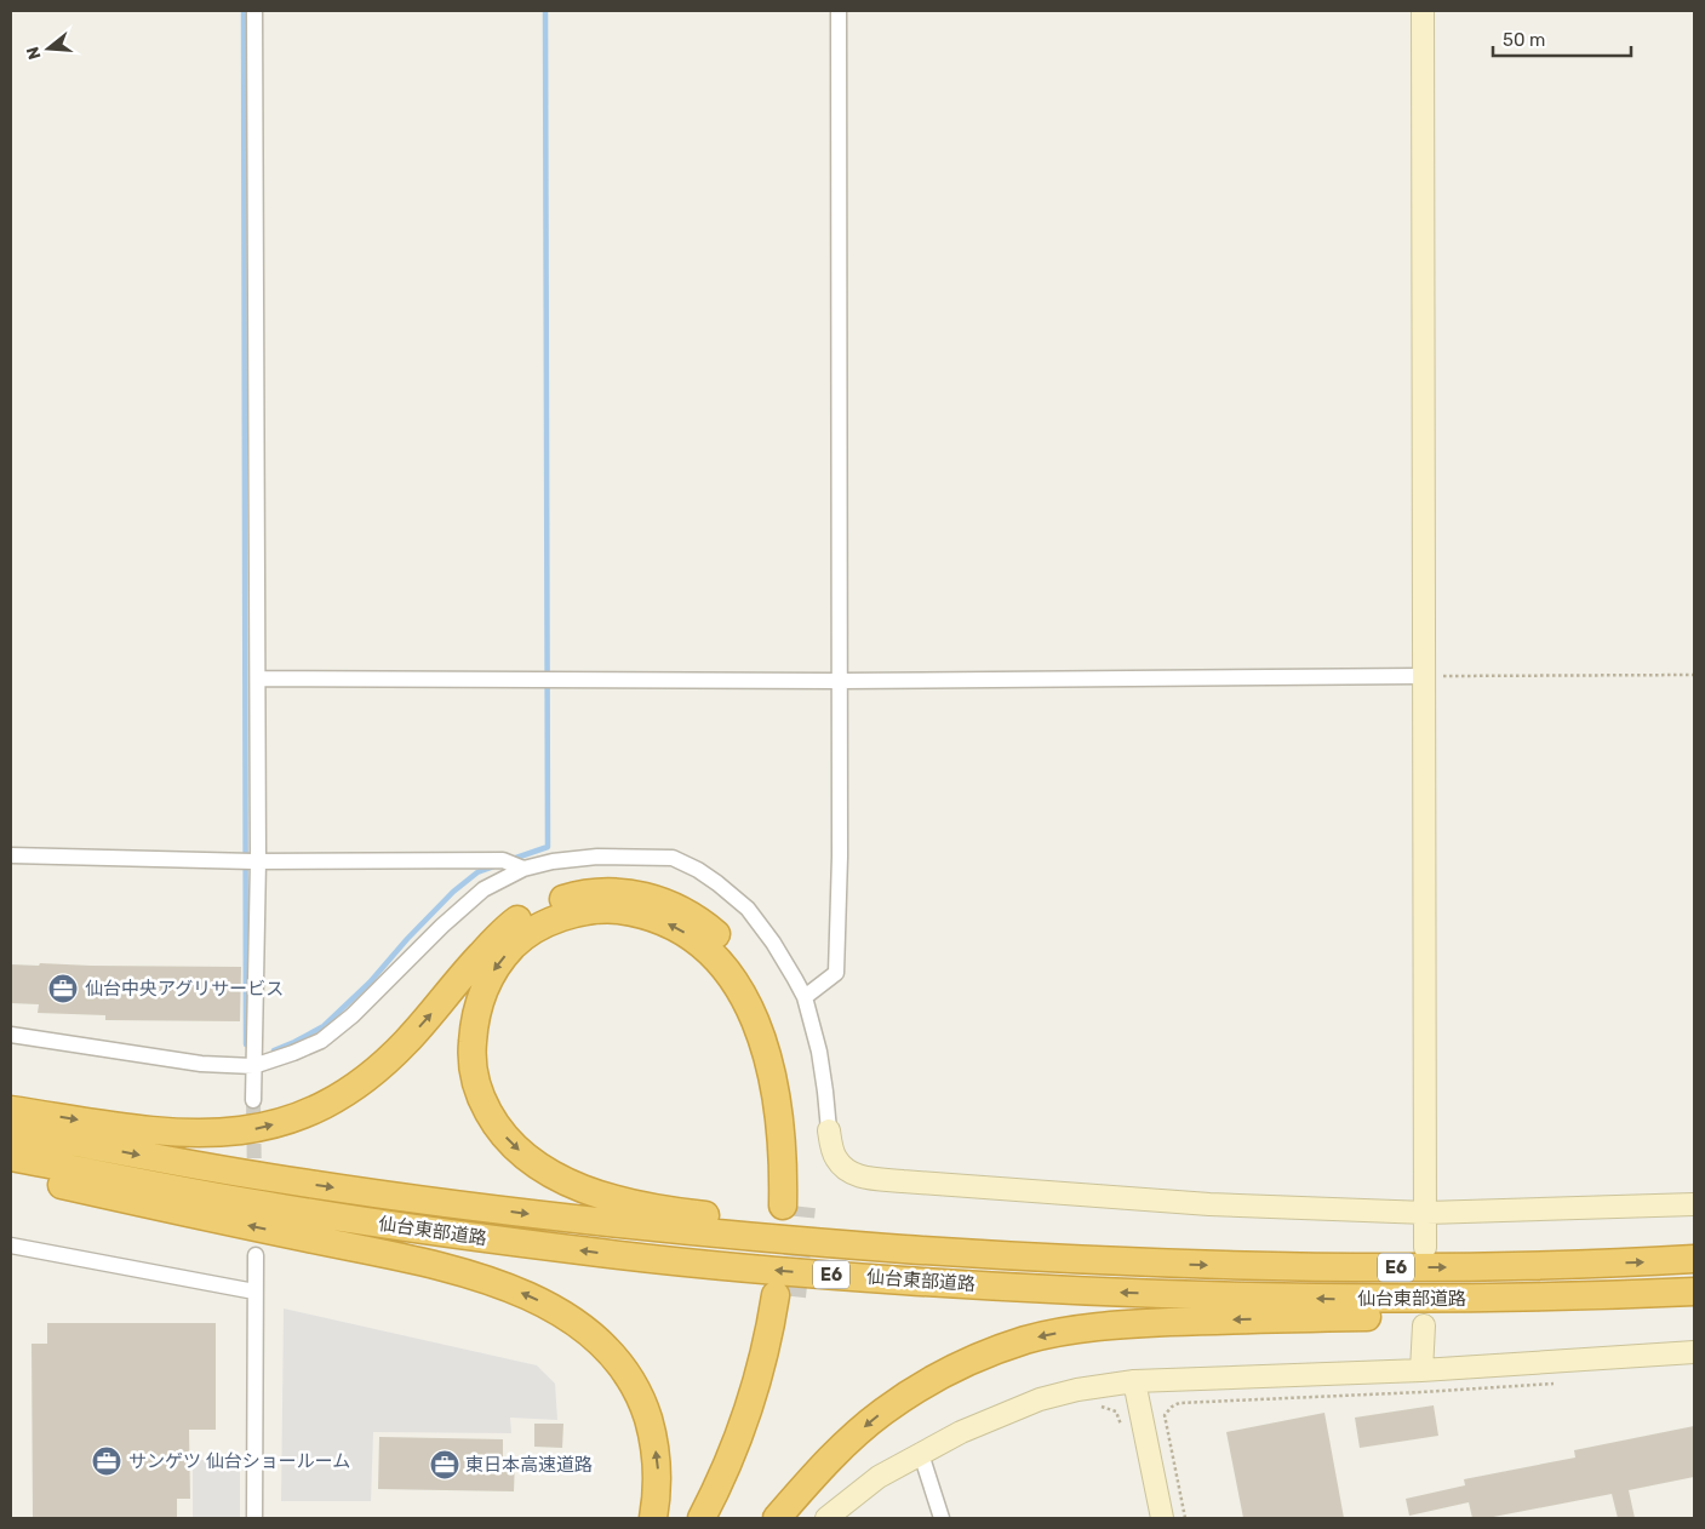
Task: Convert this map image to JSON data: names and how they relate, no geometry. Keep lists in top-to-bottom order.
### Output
{
  "streets": {
    "highway": ["仙台東部道路", "E6"]
  },
  "places": {
    "office": ["仙台中央アグリサービス", "サンゲツ 仙台ショールーム", "東日本高速道路"]
  },
  "scale_bar": "50 m",
  "north": "left"
}
